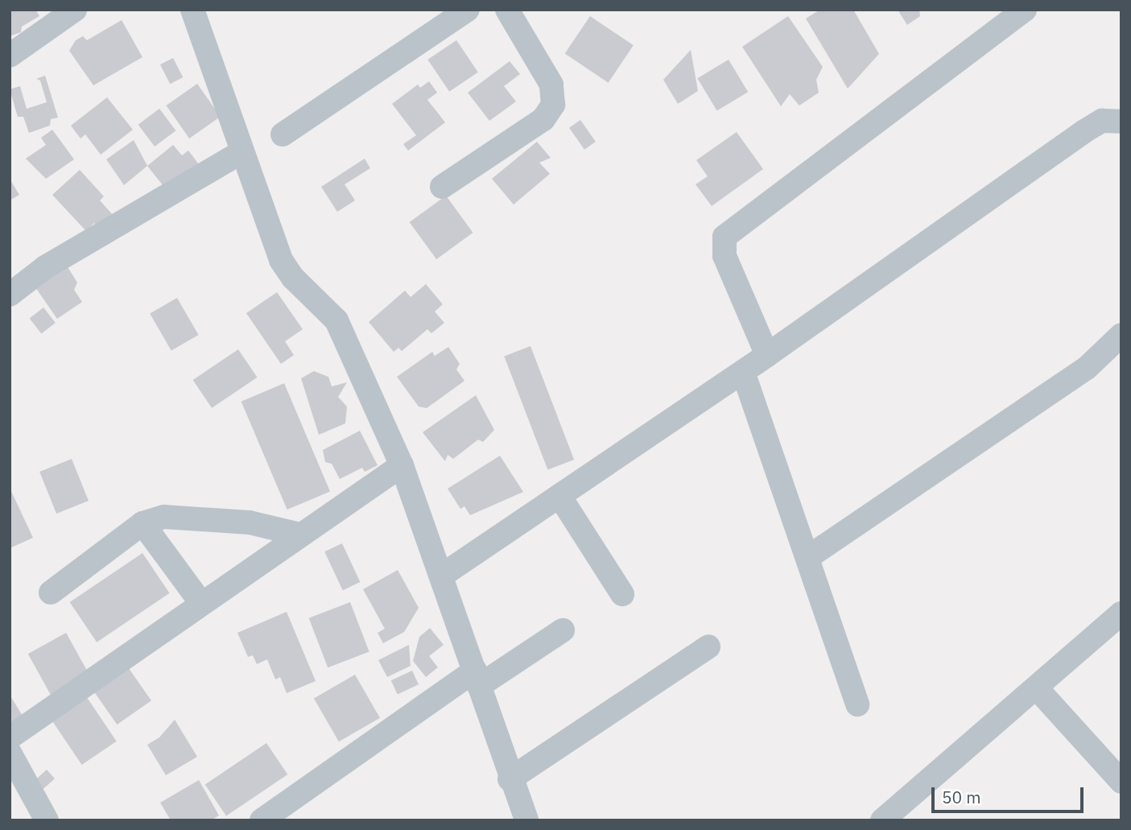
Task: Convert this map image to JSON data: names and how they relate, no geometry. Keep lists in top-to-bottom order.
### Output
{
  "scale_bar": "50 m"
}
